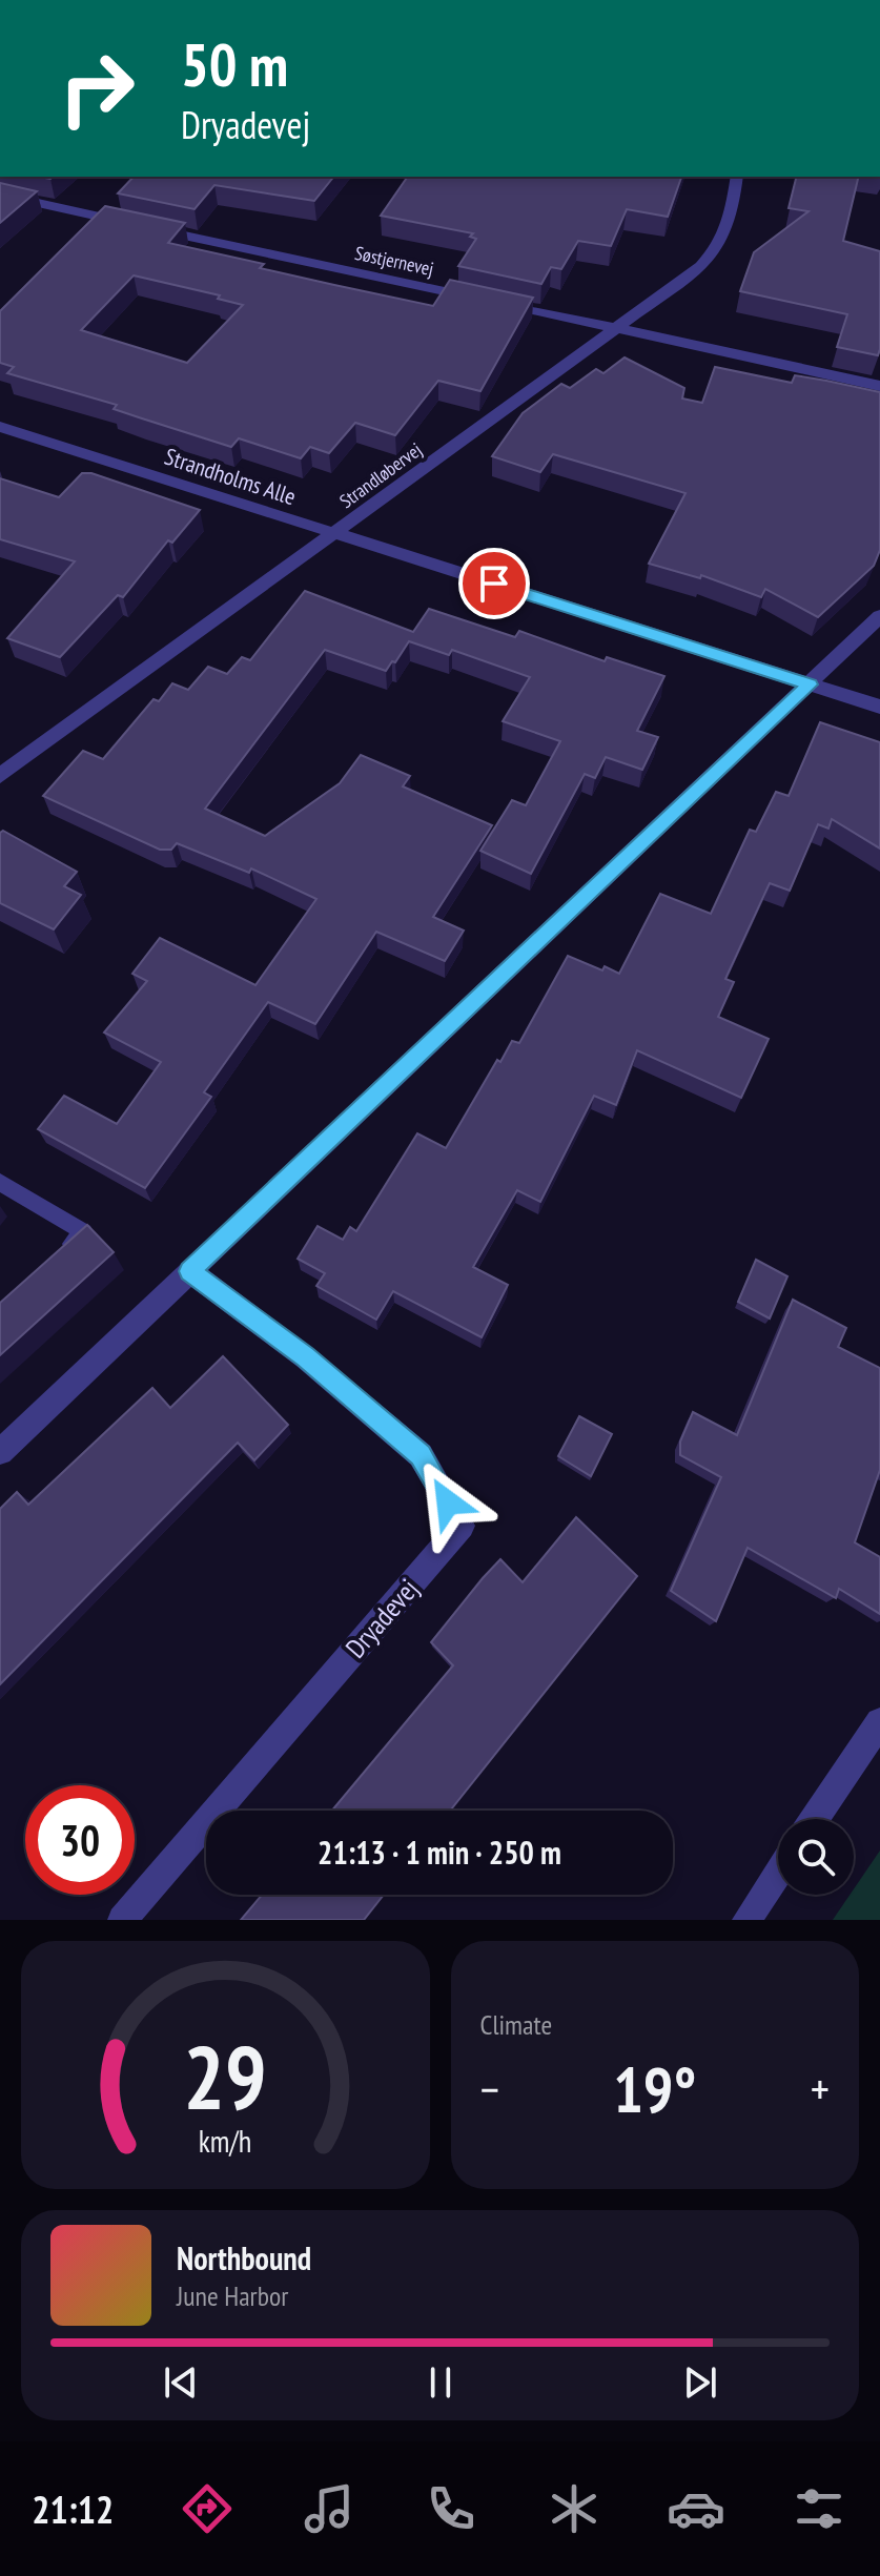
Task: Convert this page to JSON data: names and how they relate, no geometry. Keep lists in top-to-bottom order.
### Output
{
  "streets": {
    "street": [
      "Søstjernevej",
      "Strandløbervej",
      "Strandholms Alle",
      "Dryadevej"
    ]
  },
  "crossings": [
    ["Søstjernevej", "Strandløbervej"],
    ["Strandløbervej", "Strandholms Alle"]
  ],
  "page": {
    "turn": ["50 m", "Dryadevej"],
    "limit": "30",
    "trip": "21:13 · 1 min · 250 m",
    "tile": "Climate",
    "heat": ["−", "19°", "+"],
    "song": ["Northbound", "June Harbor"],
    "tabs": "21:12",
    "gauge": ["29", "km/h"]
  }
}
